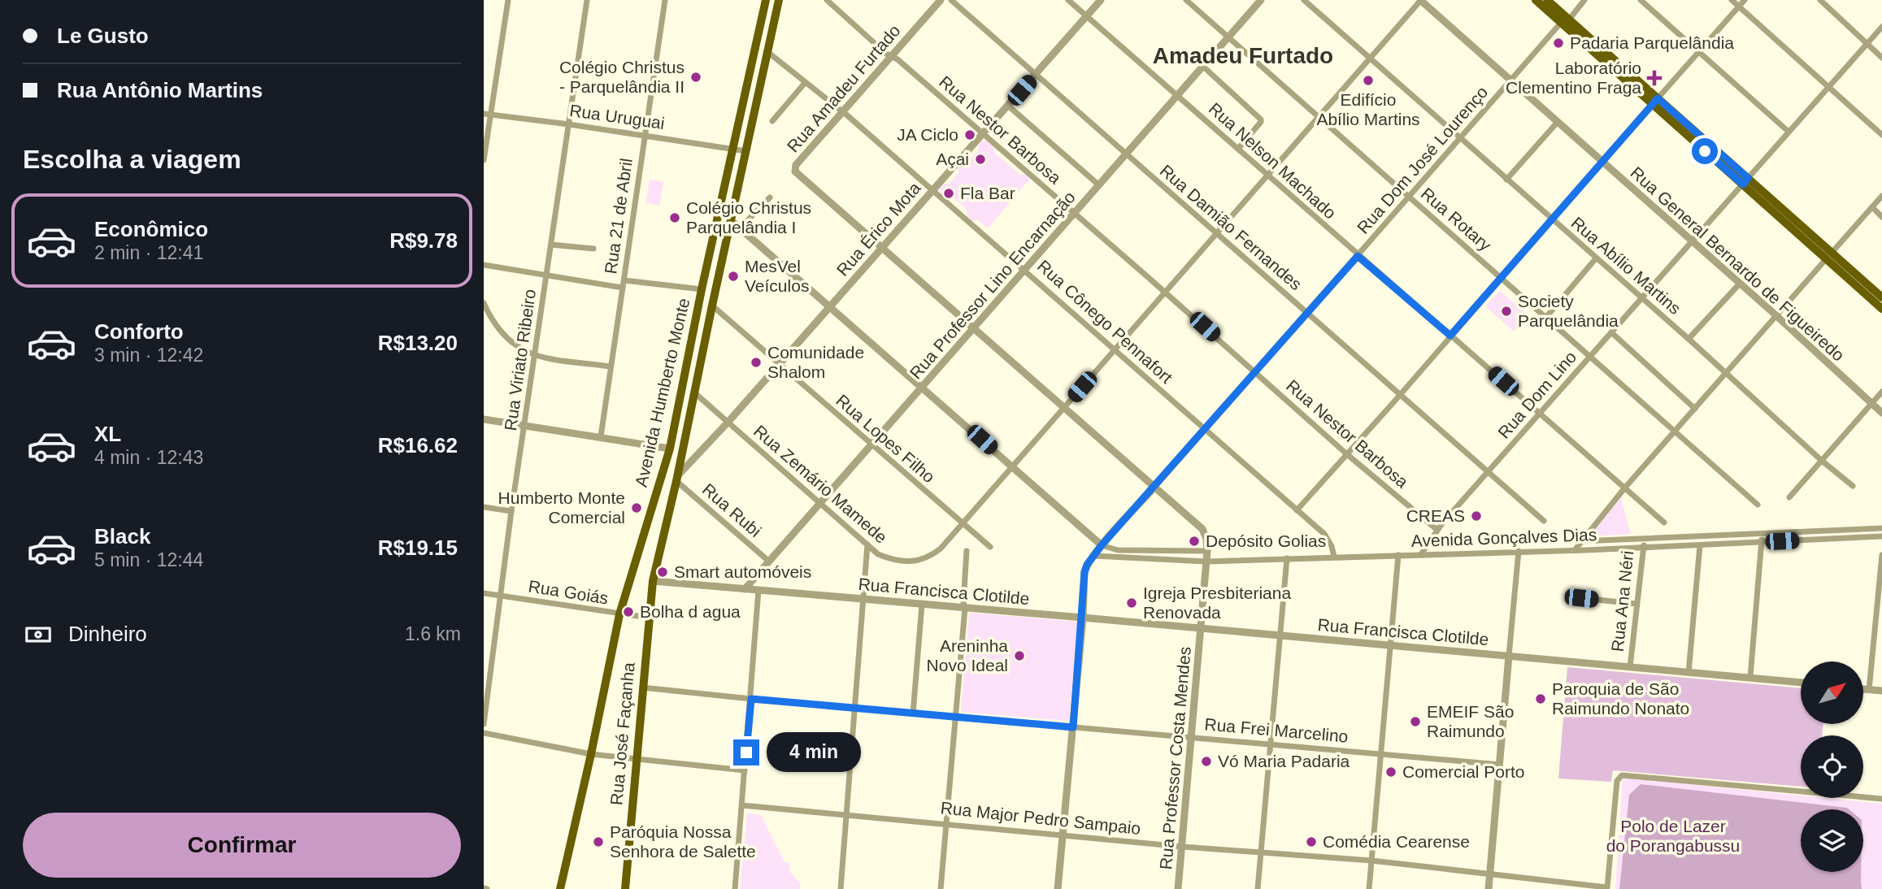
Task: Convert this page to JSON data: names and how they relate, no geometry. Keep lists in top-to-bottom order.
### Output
{
  "streets": {
    "main road": ["Avenida Humberto Monte", "Rua José Façanha"],
    "street": [
      "Rua Amadeu Furtado",
      "Rua Uruguai",
      "Rua Nestor Barbosa",
      "Rua Dom José Lourenço",
      "Rua Nelson Machado",
      "Rua 21 de Abril",
      "Rua Rotary",
      "Rua Damião Fernandes",
      "Rua Érico Mota",
      "Rua General Bernardo de Figueiredo",
      "Rua Abílio Martins",
      "Rua Professor Lino Encarnação",
      "Rua Cônego Pennafort",
      "Rua Viriato Ribeiro",
      "Rua Dom Lino",
      "Rua Lopes Filho",
      "Rua Zemário Mamede",
      "Rua Rubi",
      "Avenida Gonçalves Dias",
      "Rua Francisca Clotilde",
      "Rua Goiás",
      "Rua Ana Néri",
      "Rua Frei Marcelino",
      "Rua Professor Costa Mendes",
      "Rua Major Pedro Sampaio"
    ]
  },
  "crossings": [
    ["Rua Amadeu Furtado", "Rua Nestor Barbosa"],
    ["Rua Amadeu Furtado", "Rua Érico Mota"],
    ["Rua Amadeu Furtado", "Rua Cônego Pennafort"],
    ["Rua Uruguai", "Rua 21 de Abril"],
    ["Rua Uruguai", "Rua Viriato Ribeiro"],
    ["Rua Uruguai", "Avenida Humberto Monte"],
    ["Rua Nestor Barbosa", "Rua Dom José Lourenço"],
    ["Rua Nestor Barbosa", "Rua Érico Mota"],
    ["Rua Nestor Barbosa", "Rua Professor Lino Encarnação"],
    ["Rua Nestor Barbosa", "Rua Dom Lino"],
    ["Rua Nestor Barbosa", "Rua Zemário Mamede"],
    ["Rua Dom José Lourenço", "Rua Nelson Machado"],
    ["Rua Dom José Lourenço", "Rua Rotary"],
    ["Rua Dom José Lourenço", "Rua Damião Fernandes"],
    ["Rua Dom José Lourenço", "Rua General Bernardo de Figueiredo"],
    ["Rua Dom José Lourenço", "Rua Abílio Martins"],
    ["Rua Dom José Lourenço", "Rua Cônego Pennafort"],
    ["Rua Dom José Lourenço", "Avenida Gonçalves Dias"],
    ["Rua Dom José Lourenço", "Rua Francisca Clotilde"],
    ["Rua Dom José Lourenço", "Rua Frei Marcelino"],
    ["Rua Dom José Lourenço", "Rua Major Pedro Sampaio"],
    ["Rua Nelson Machado", "Rua Érico Mota"],
    ["Rua Nelson Machado", "Rua Professor Lino Encarnação"],
    ["Rua Nelson Machado", "Rua Dom Lino"],
    ["Rua Nelson Machado", "Rua Zemário Mamede"],
    ["Rua Rotary", "Rua Professor Lino Encarnação"],
    ["Rua Rotary", "Rua Dom Lino"],
    ["Rua Rotary", "Rua Zemário Mamede"],
    ["Rua Damião Fernandes", "Rua Érico Mota"],
    ["Rua Damião Fernandes", "Rua Professor Lino Encarnação"],
    ["Rua Damião Fernandes", "Rua Dom Lino"],
    ["Rua Damião Fernandes", "Rua Zemário Mamede"],
    ["Rua Érico Mota", "Rua Cônego Pennafort"],
    ["Rua Érico Mota", "Avenida Humberto Monte"],
    ["Rua Érico Mota", "Rua Lopes Filho"],
    ["Rua Érico Mota", "Rua Zemário Mamede"],
    ["Rua Érico Mota", "Rua Rubi"],
    ["Rua General Bernardo de Figueiredo", "Rua Dom Lino"],
    ["Rua General Bernardo de Figueiredo", "Rua Zemário Mamede"],
    ["Rua Abílio Martins", "Rua Dom Lino"],
    ["Rua Abílio Martins", "Rua Zemário Mamede"],
    ["Rua Professor Lino Encarnação", "Rua Cônego Pennafort"],
    ["Rua Professor Lino Encarnação", "Rua Lopes Filho"],
    ["Rua Professor Lino Encarnação", "Rua Zemário Mamede"],
    ["Rua Professor Lino Encarnação", "Rua Rubi"],
    ["Rua Professor Lino Encarnação", "Rua Francisca Clotilde"],
    ["Rua Cônego Pennafort", "Avenida Humberto Monte"],
    ["Rua Cônego Pennafort", "Rua Zemário Mamede"],
    ["Rua Cônego Pennafort", "Avenida Gonçalves Dias"],
    ["Rua Viriato Ribeiro", "Rua Goiás"],
    ["Avenida Humberto Monte", "Rua Lopes Filho"],
    ["Avenida Humberto Monte", "Rua Zemário Mamede"],
    ["Avenida Humberto Monte", "Rua Rubi"],
    ["Avenida Humberto Monte", "Rua Francisca Clotilde"],
    ["Avenida Humberto Monte", "Rua Goiás"],
    ["Avenida Humberto Monte", "Rua José Façanha"],
    ["Rua Dom Lino", "Avenida Gonçalves Dias"],
    ["Rua Lopes Filho", "Rua Zemário Mamede"],
    ["Avenida Gonçalves Dias", "Rua Ana Néri"],
    ["Avenida Gonçalves Dias", "Rua Professor Costa Mendes"],
    ["Rua Francisca Clotilde", "Rua Ana Néri"],
    ["Rua Francisca Clotilde", "Rua José Façanha"],
    ["Rua Francisca Clotilde", "Rua Professor Costa Mendes"],
    ["Rua Goiás", "Rua José Façanha"],
    ["Rua Frei Marcelino", "Rua José Façanha"],
    ["Rua Frei Marcelino", "Rua Professor Costa Mendes"],
    ["Rua Professor Costa Mendes", "Rua Major Pedro Sampaio"]
  ],
  "districts": ["Amadeu Furtado"],
  "parks": ["Polo de Lazer do Porangabussu"],
  "places": {
    "other": [
      "Padaria Parquelândia",
      "Colégio Christus - Parquelândia II",
      "Edifício Abílio Martins",
      "JA Ciclo",
      "Açai",
      "Fla Bar",
      "Colégio Christus Parquelândia I",
      "MesVel Veículos",
      "Society Parquelândia",
      "Comunidade Shalom",
      "Humberto Monte Comercial",
      "CREAS",
      "Depósito Golias",
      "Smart automóveis",
      "Igreja Presbiteriana Renovada",
      "Bolha d agua",
      "Areninha Novo Ideal",
      "Paroquia de São Raimundo Nonato",
      "EMEIF São Raimundo",
      "Vó Maria Padaria",
      "Comercial Porto",
      "Paróquia Nossa Senhora de Salette",
      "Comédia Cearense"
    ],
    "health": ["Laboratório Clementino Fraga"]
  },
  "north": "top right",
  "page": {
    "banner": ["Le Gusto", "Rua Antônio Martins"],
    "heading": "Escolha a viagem",
    "list": [
      {
        "name": "Econômico",
        "note": "2 min · 12:41",
        "value": "R$9.78"
      },
      {
        "name": "Conforto",
        "note": "3 min · 12:42",
        "value": "R$13.20"
      },
      {
        "name": "XL",
        "note": "4 min · 12:43",
        "value": "R$16.62"
      },
      {
        "name": "Black",
        "note": "5 min · 12:44",
        "value": "R$19.15"
      }
    ],
    "pay": ["Dinheiro", "1.6 km"],
    "bubble": "4 min",
    "buttons": "Confirmar"
  }
}
